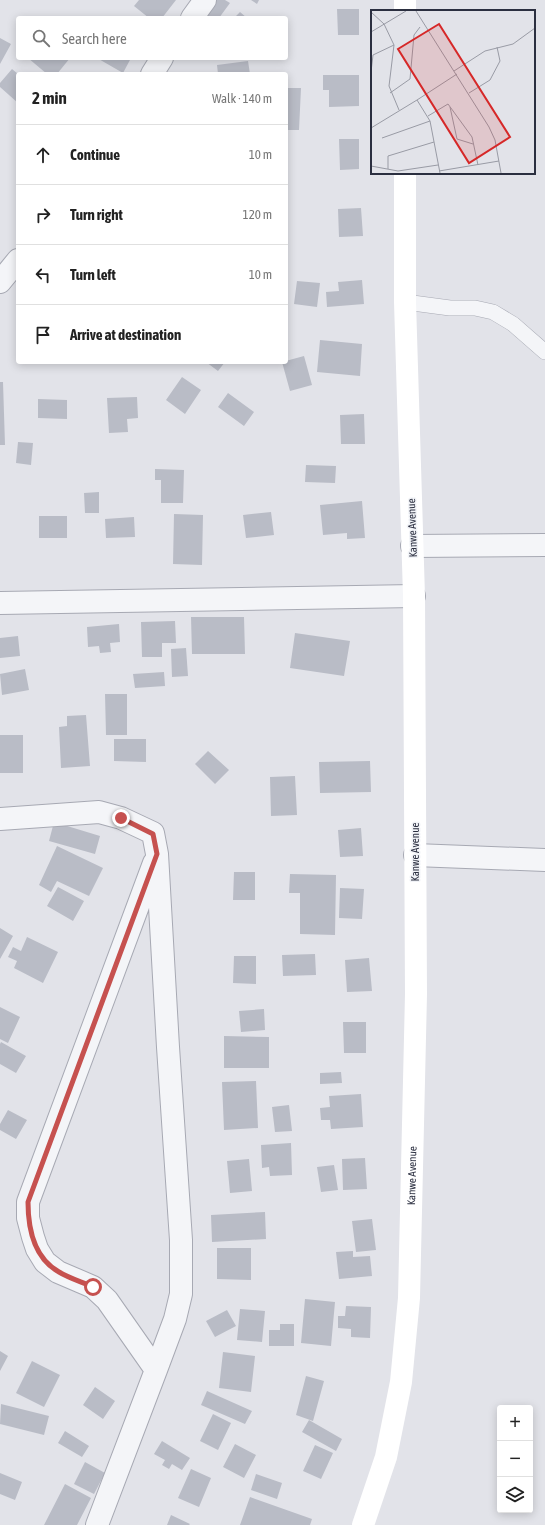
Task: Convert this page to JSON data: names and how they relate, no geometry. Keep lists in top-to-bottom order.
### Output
{
  "streets": {
    "main road": ["Kanwe Avenue"]
  },
  "page": {
    "search": "Search here",
    "heading": ["2 min", "Walk · 140 m"],
    "list": [
      ["Continue", "10 m"],
      ["Turn right", "120 m"],
      ["Turn left", "10 m"],
      "Arrive at destination"
    ],
    "map_buttons": ["+", "−"]
  }
}
